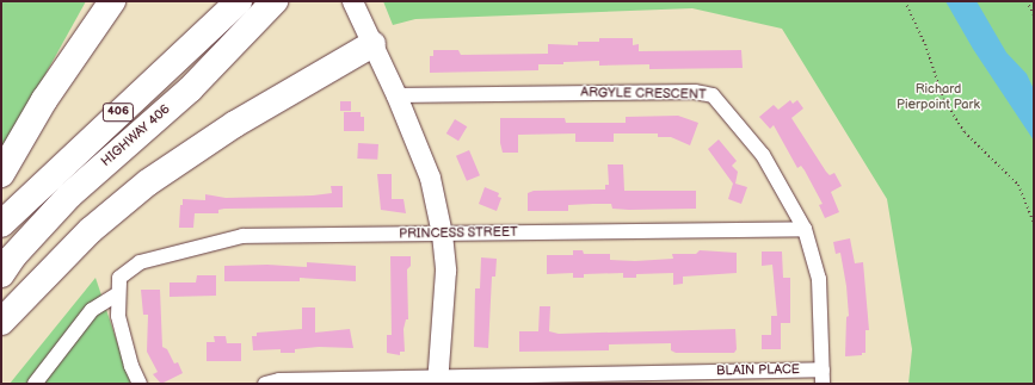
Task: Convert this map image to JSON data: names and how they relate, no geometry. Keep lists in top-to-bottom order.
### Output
{
  "streets": {
    "highway": ["406", "HIGHWAY 406"],
    "street": ["ARGYLE CRESCENT", "PRINCESS STREET", "BLAIN PLACE"]
  },
  "crossings": [
    ["ARGYLE CRESCENT", "PRINCESS STREET"],
    ["ARGYLE CRESCENT", "BLAIN PLACE"]
  ],
  "parks": ["Richard Pierpoint Park"]
}
